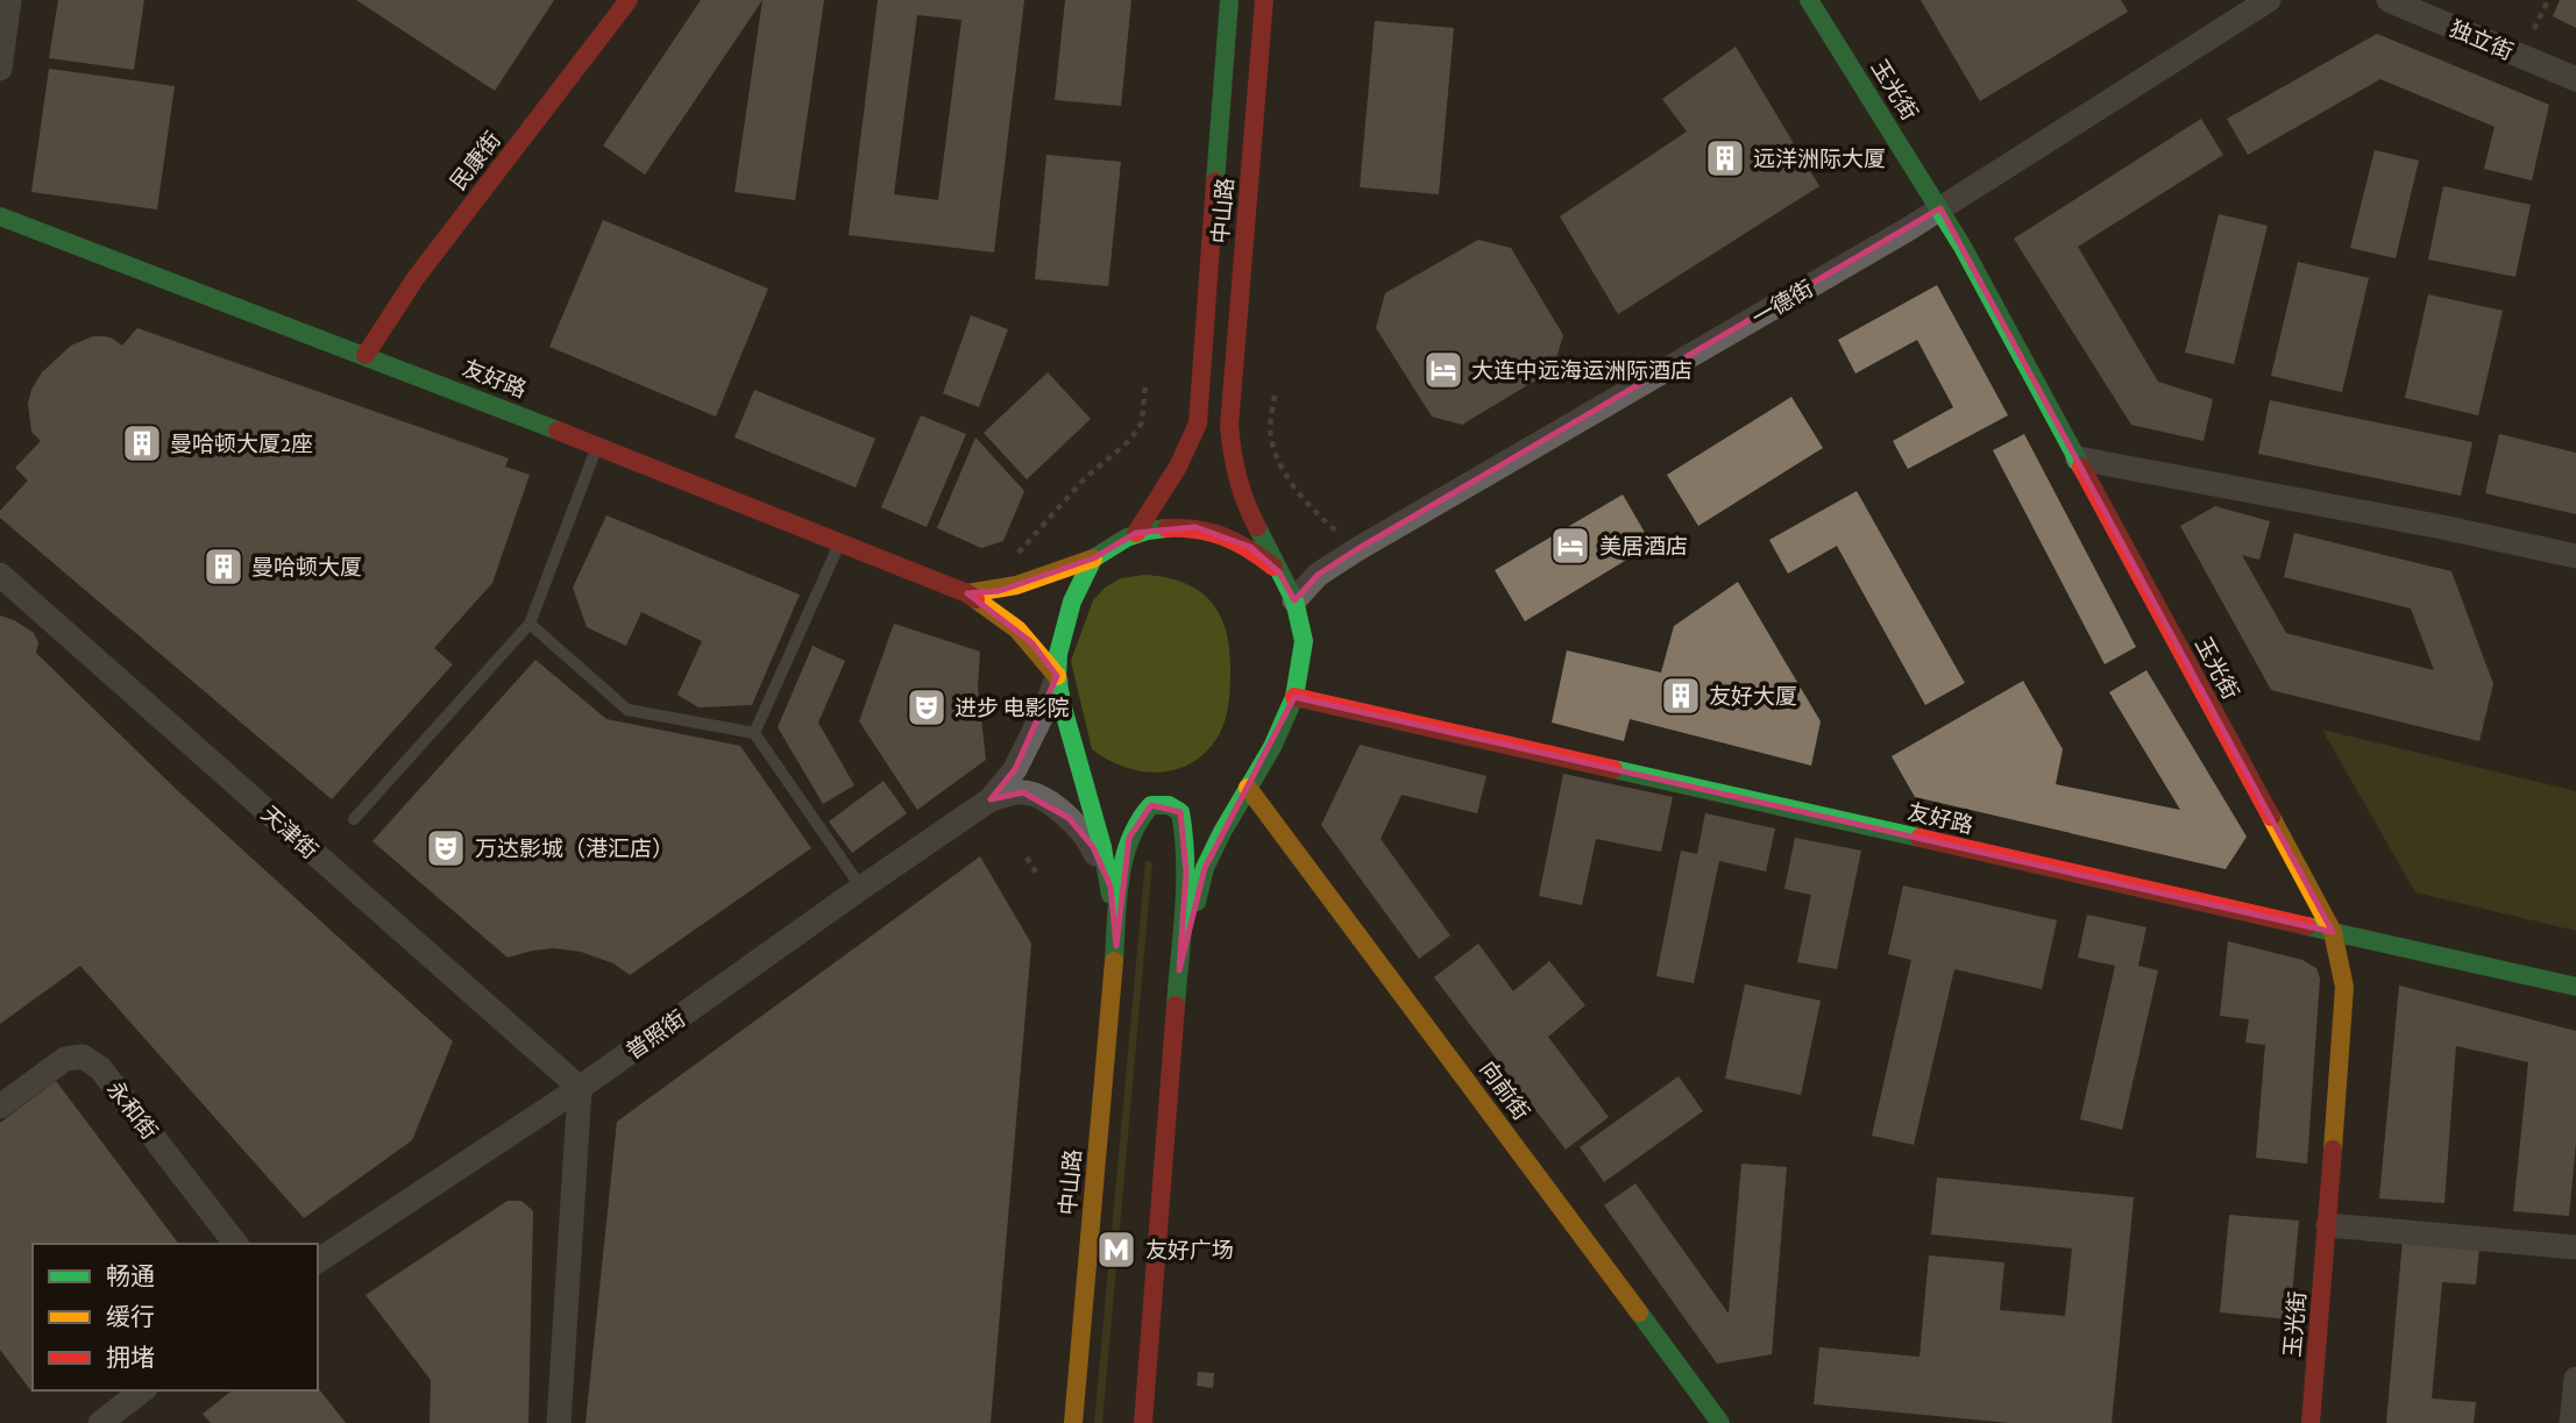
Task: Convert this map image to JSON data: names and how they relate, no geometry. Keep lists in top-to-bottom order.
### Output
{
  "streets": {
    "street": [
      "独立街",
      "玉光街",
      "民康街",
      "中山路",
      "一德街",
      "友好路",
      "天津街",
      "普照街",
      "向前街",
      "永和街"
    ]
  },
  "crossings": [
    ["玉光街", "一德街"],
    ["玉光街", "友好路"],
    ["民康街", "友好路"],
    ["中山路", "一德街"],
    ["天津街", "普照街"]
  ],
  "places": {
    "building": [
      "远洋洲际大厦",
      "曼哈顿大厦2座",
      "曼哈顿大厦",
      "友好大厦"
    ],
    "hotel": ["大连中远海运洲际酒店", "美居酒店"],
    "theatre": ["进步 电影院", "万达影城（港汇店）"],
    "metro station": ["友好广场"]
  },
  "legend": ["畅通", "缓行", "拥堵"]
}
